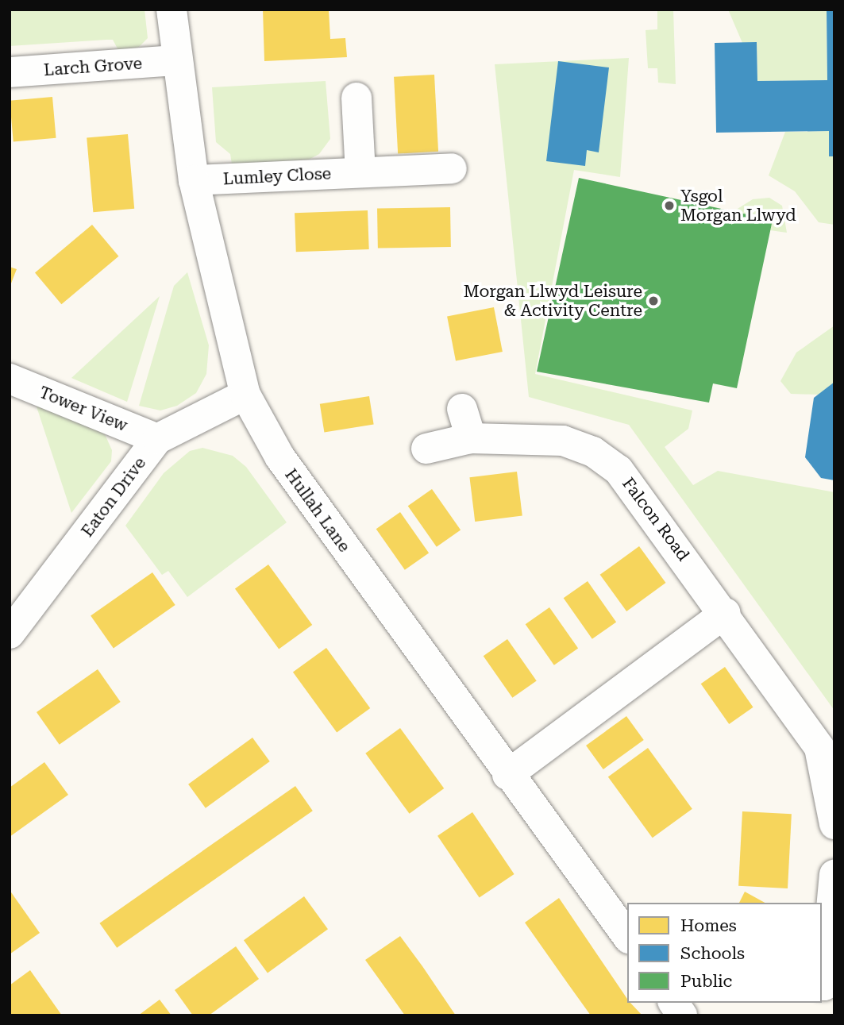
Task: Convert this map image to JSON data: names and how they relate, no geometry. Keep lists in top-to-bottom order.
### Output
{
  "streets": {
    "street": [
      "Larch Grove",
      "Lumley Close",
      "Tower View",
      "Eaton Drive",
      "Hullah Lane",
      "Falcon Road"
    ]
  },
  "crossings": [
    ["Larch Grove", "Hullah Lane"],
    ["Lumley Close", "Hullah Lane"],
    ["Tower View", "Eaton Drive"],
    ["Eaton Drive", "Hullah Lane"]
  ],
  "places": ["Ysgol Morgan Llwyd", "Morgan Llwyd Leisure & Activity Centre"],
  "legend": ["Homes", "Schools", "Public"]
}
